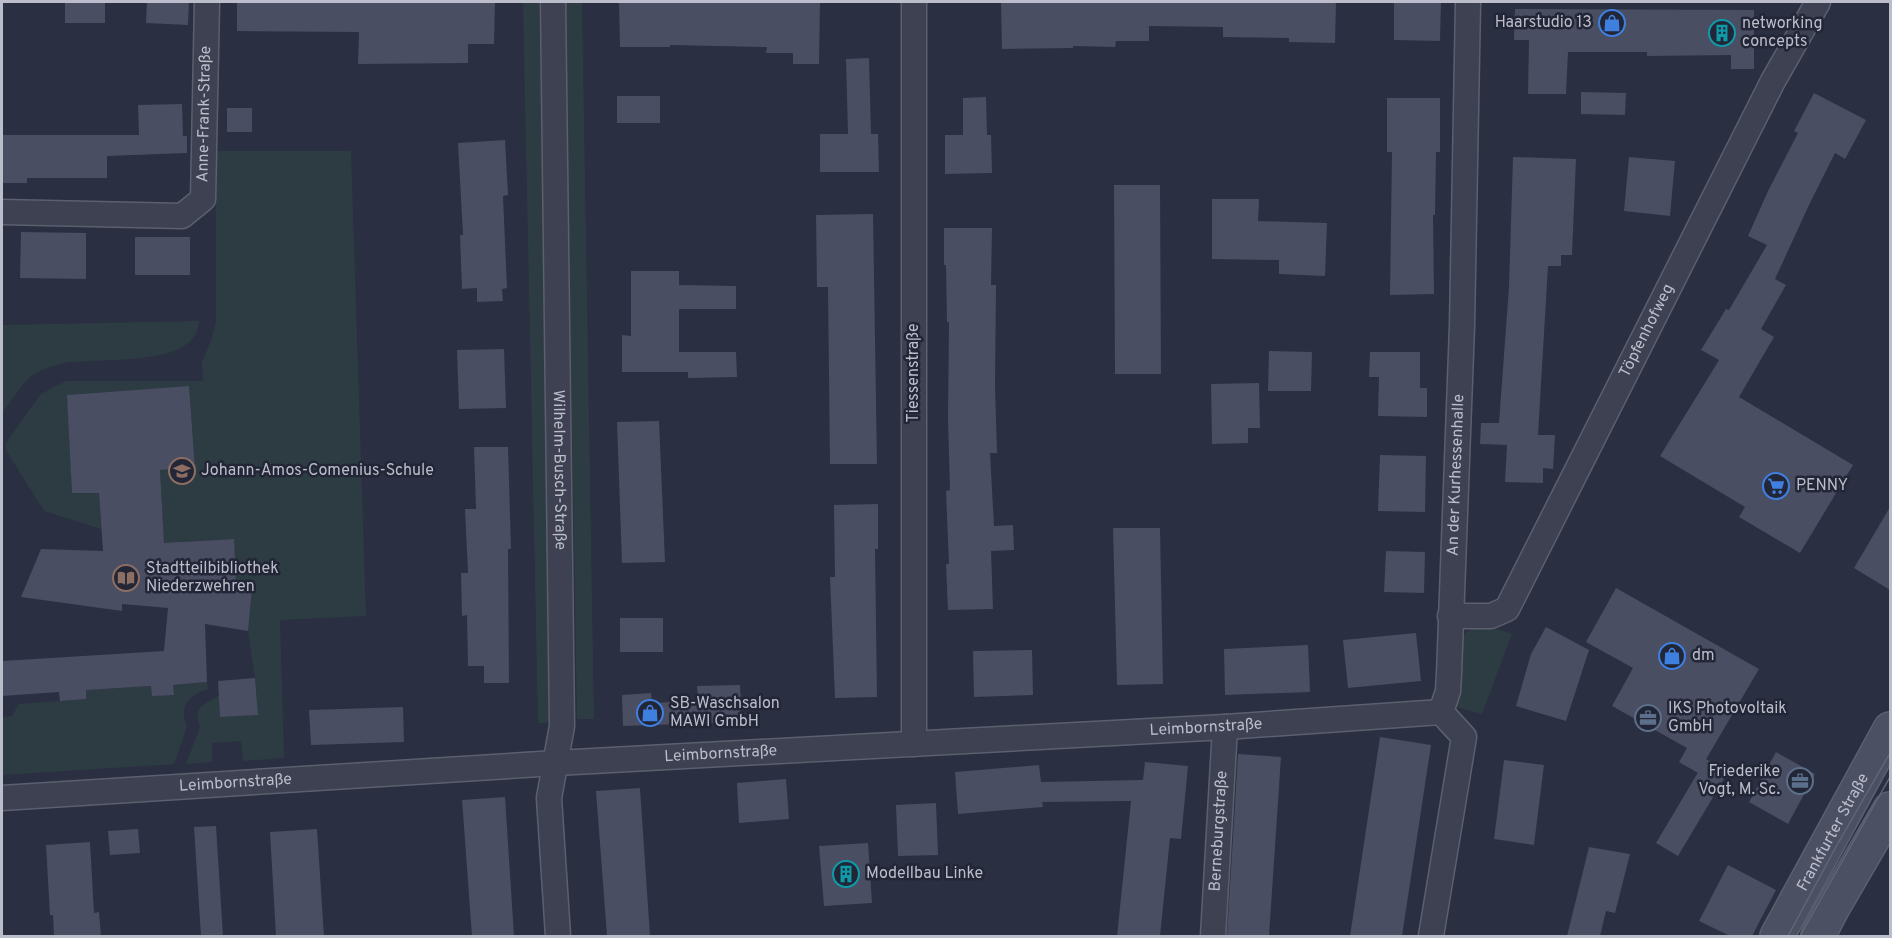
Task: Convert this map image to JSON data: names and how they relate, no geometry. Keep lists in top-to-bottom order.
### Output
{
  "streets": {
    "main road": ["Frankfurter Straße"],
    "street": [
      "Anne-Frank-Straße",
      "Töpfenhofweg",
      "Tiessenstraße",
      "Wilhelm-Busch-Straße",
      "An der Kurhessenhalle",
      "Leimbornstraße",
      "Berneburgstraße"
    ]
  },
  "crossings": [
    ["Töpfenhofweg", "An der Kurhessenhalle"],
    ["Tiessenstraße", "Leimbornstraße"],
    ["Wilhelm-Busch-Straße", "Leimbornstraße"],
    ["An der Kurhessenhalle", "Leimbornstraße"],
    ["Leimbornstraße", "Berneburgstraße"]
  ],
  "places": {
    "shop": ["Haarstudio 13", "dm", "SB-Waschsalon MAWI GmbH"],
    "building": ["networking concepts", "Modellbau Linke"],
    "school or university": ["Johann-Amos-Comenius-Schule"],
    "supermarket": ["PENNY"],
    "library": ["Stadtteilbibliothek Niederzwehren"],
    "office": ["IKS Photovoltaik GmbH", "Friederike Vogt, M. Sc."]
  }
}
